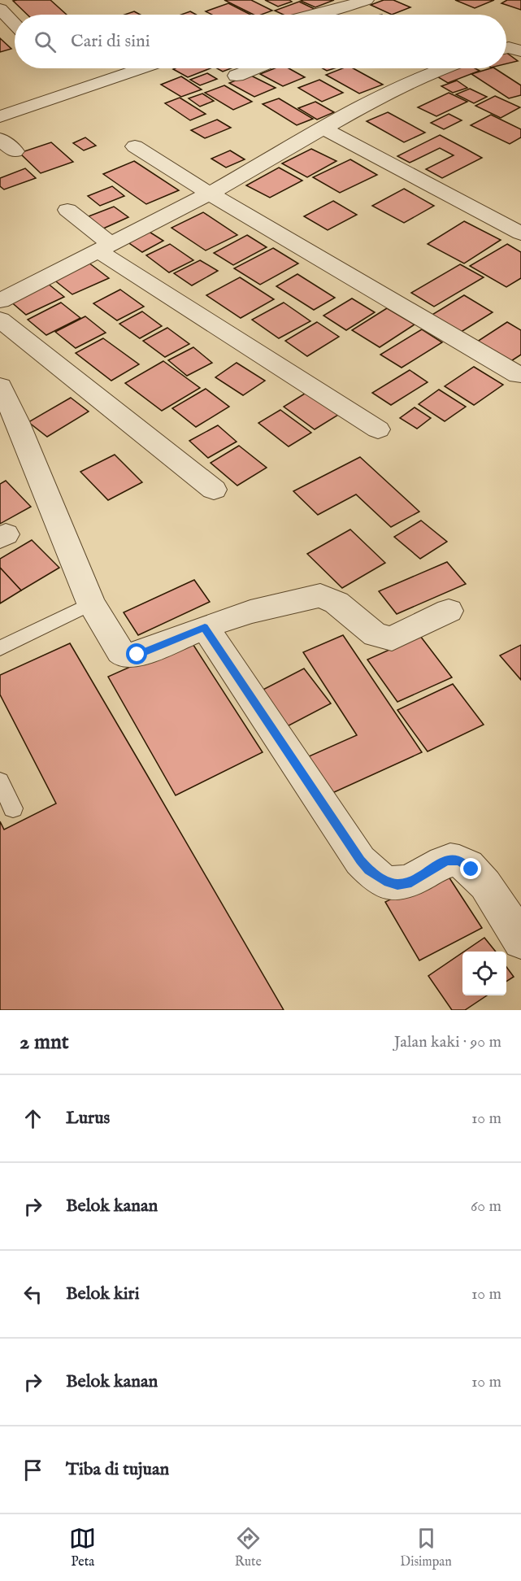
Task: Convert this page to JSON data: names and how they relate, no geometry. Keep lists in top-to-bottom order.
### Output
{
  "page": {
    "search": "Cari di sini",
    "heading": ["2 mnt", "Jalan kaki · 90 m"],
    "list": [
      ["Lurus", "10 m"],
      ["Belok kanan", "60 m"],
      ["Belok kiri", "10 m"],
      ["Belok kanan", "10 m"],
      "Tiba di tujuan"
    ],
    "nav": ["Peta", "Rute", "Disimpan"]
  }
}
